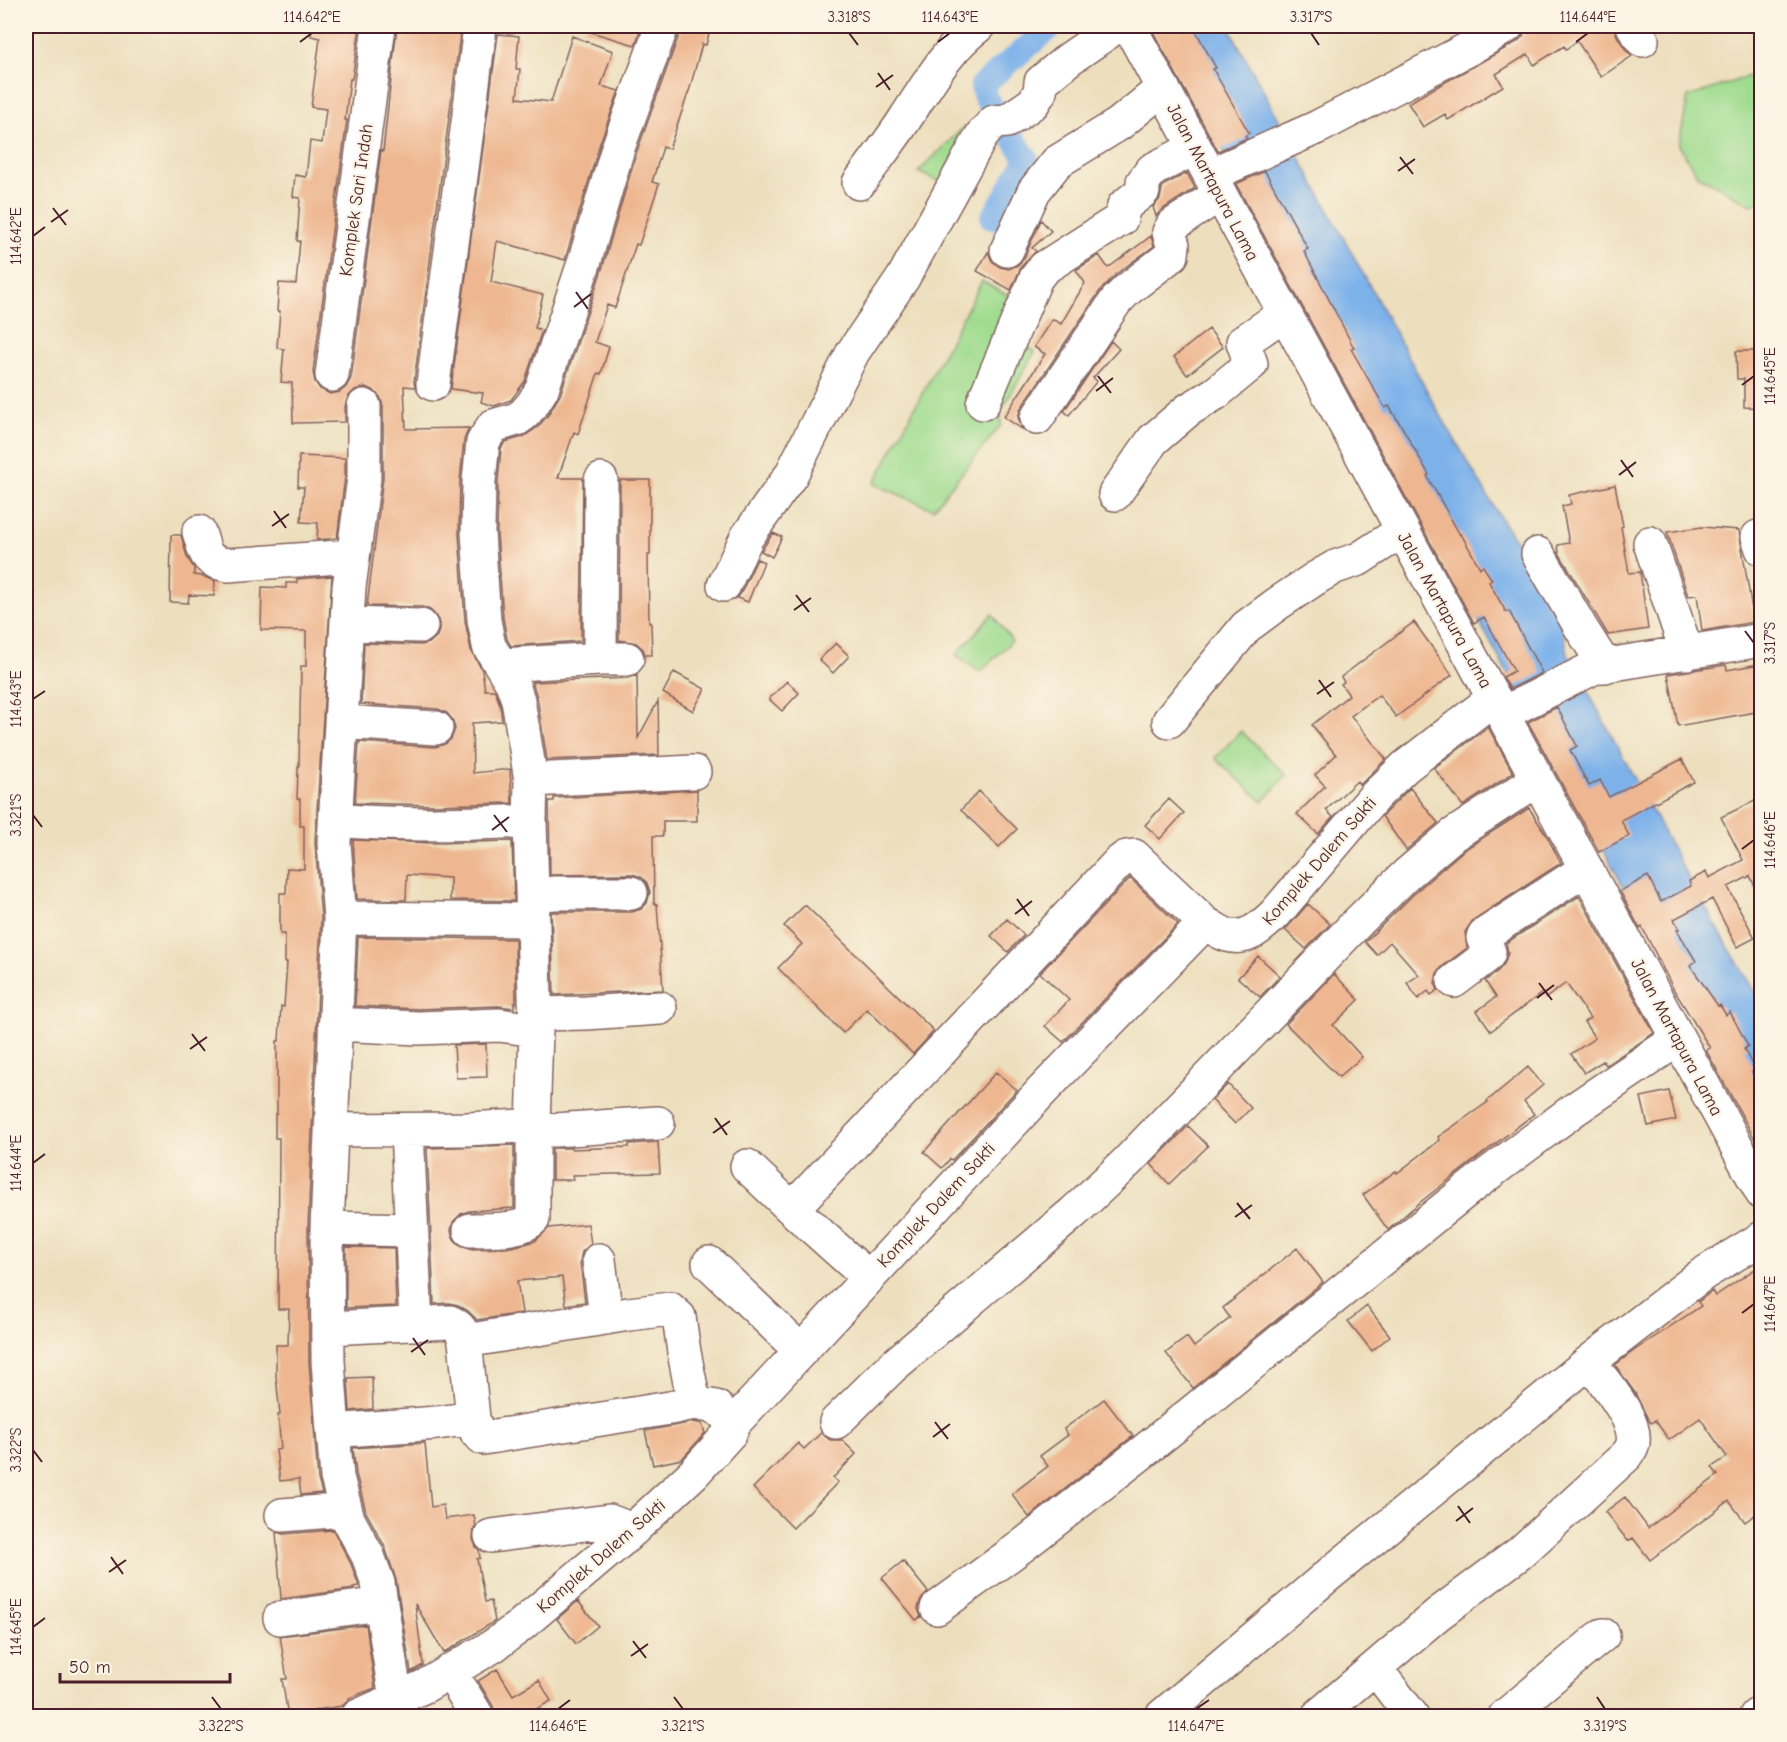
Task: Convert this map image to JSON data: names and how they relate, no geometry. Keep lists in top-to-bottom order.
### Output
{
  "streets": {
    "street": ["Jalan Martapura Lama", "Komplek Sari Indah", "Komplek Dalem Sakti"]
  },
  "crossings": [
    ["Jalan Martapura Lama", "Komplek Dalem Sakti"]
  ],
  "scale_bar": "50 m",
  "coordinates": [
    "114.642°E",
    "3.318°S",
    "114.643°E",
    "3.317°S",
    "114.644°E",
    "114.645°E",
    "3.321°S",
    "114.646°E",
    "114.647°E",
    "3.322°S",
    "3.319°S"
  ]
}
